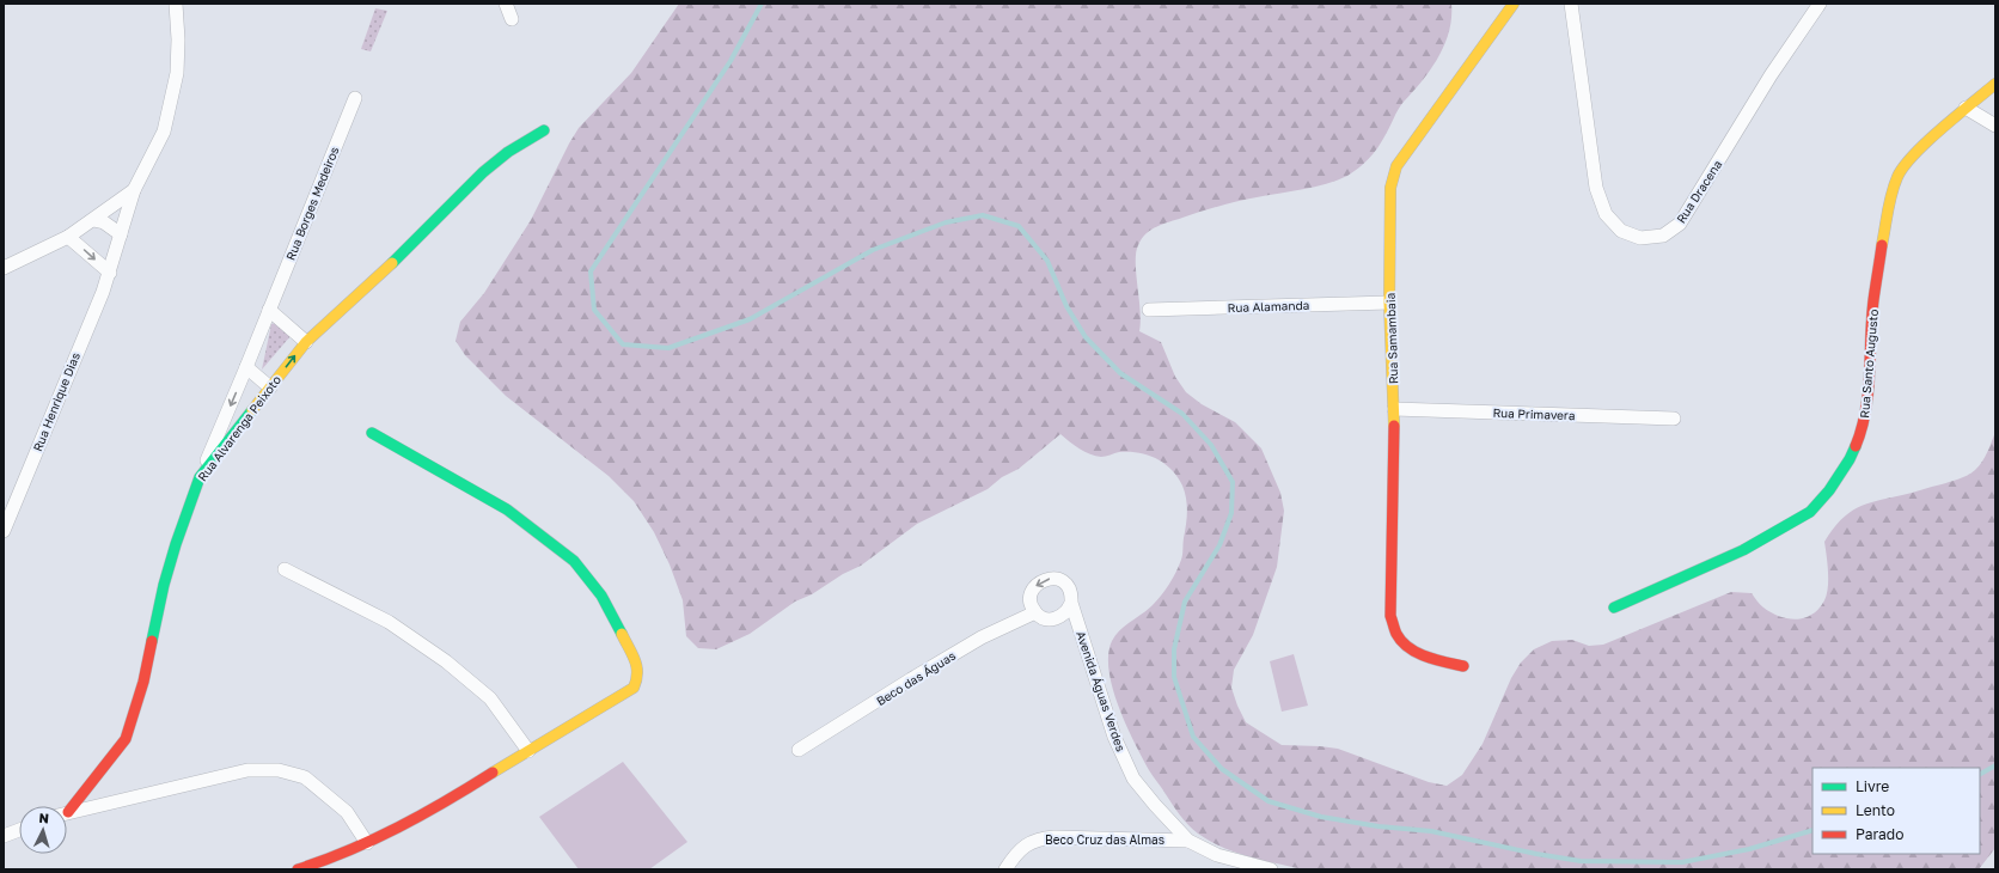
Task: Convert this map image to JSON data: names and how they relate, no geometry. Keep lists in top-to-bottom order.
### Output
{
  "streets": {
    "street": [
      "Rua Dracena",
      "Rua Borges Medeiros",
      "Rua Alamanda",
      "Rua Samambaia",
      "Rua Santo Augusto",
      "Rua Henrique Dias",
      "Rua Primavera",
      "Rua Alvarenga Peixoto",
      "Beco das Águas",
      "Avenida Águas Verdes",
      "Beco Cruz das Almas"
    ]
  },
  "crossings": [
    ["Rua Borges Medeiros", "Rua Alvarenga Peixoto"],
    ["Rua Alamanda", "Rua Samambaia"],
    ["Rua Samambaia", "Rua Primavera"],
    ["Beco das Águas", "Avenida Águas Verdes"],
    ["Avenida Águas Verdes", "Beco Cruz das Almas"]
  ],
  "legend": ["Livre", "Lento", "Parado"],
  "north": "top"
}
